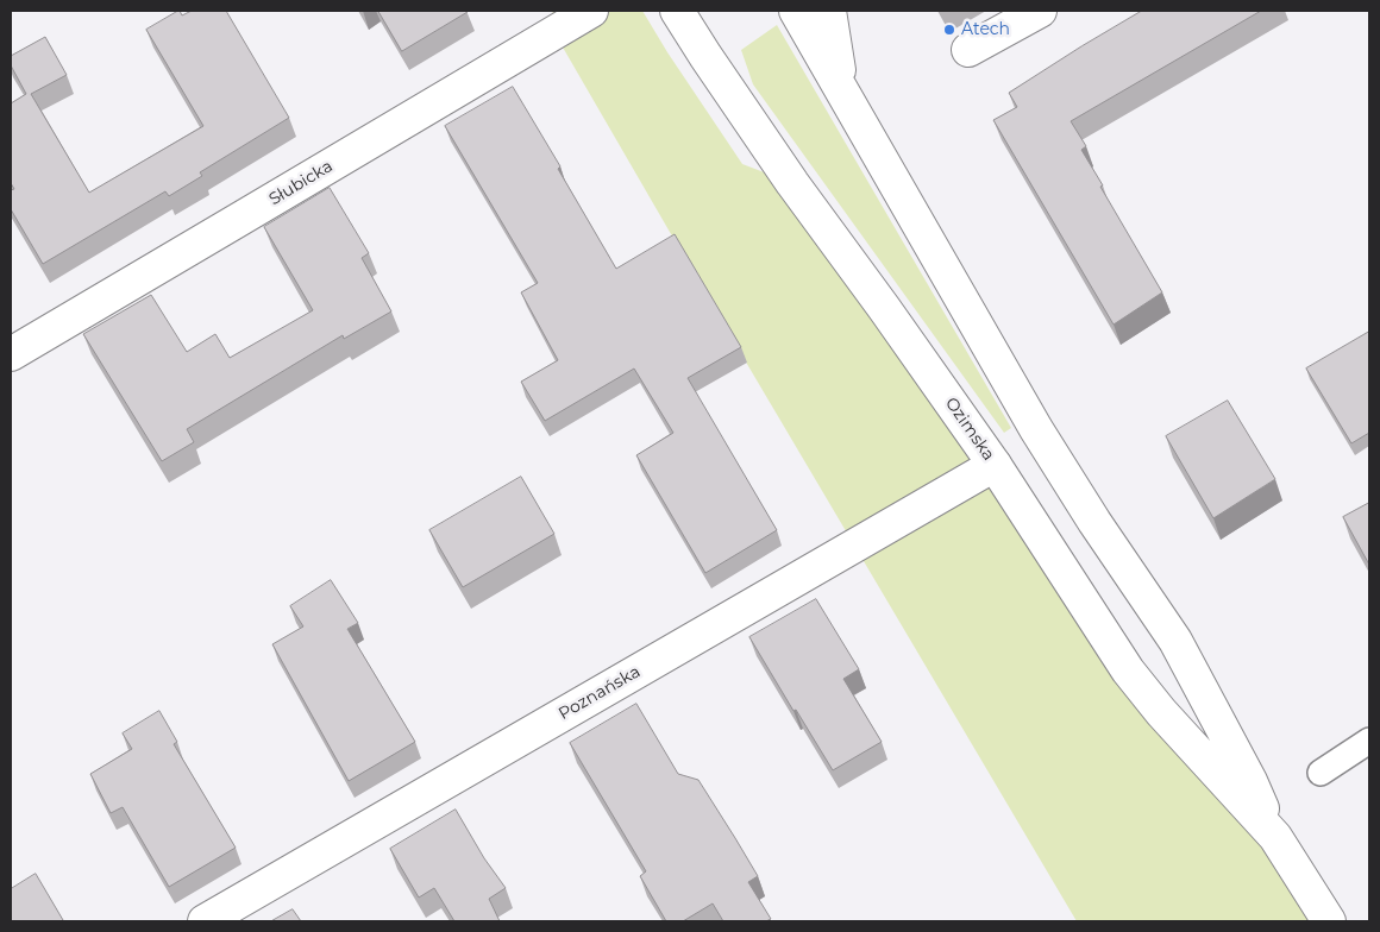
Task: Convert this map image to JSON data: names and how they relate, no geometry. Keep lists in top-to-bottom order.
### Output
{
  "streets": {
    "main road": ["Słubicka", "Ozimska", "Poznańska"]
  },
  "crossings": [
    ["Ozimska", "Poznańska"]
  ],
  "places": ["Atech"]
}
